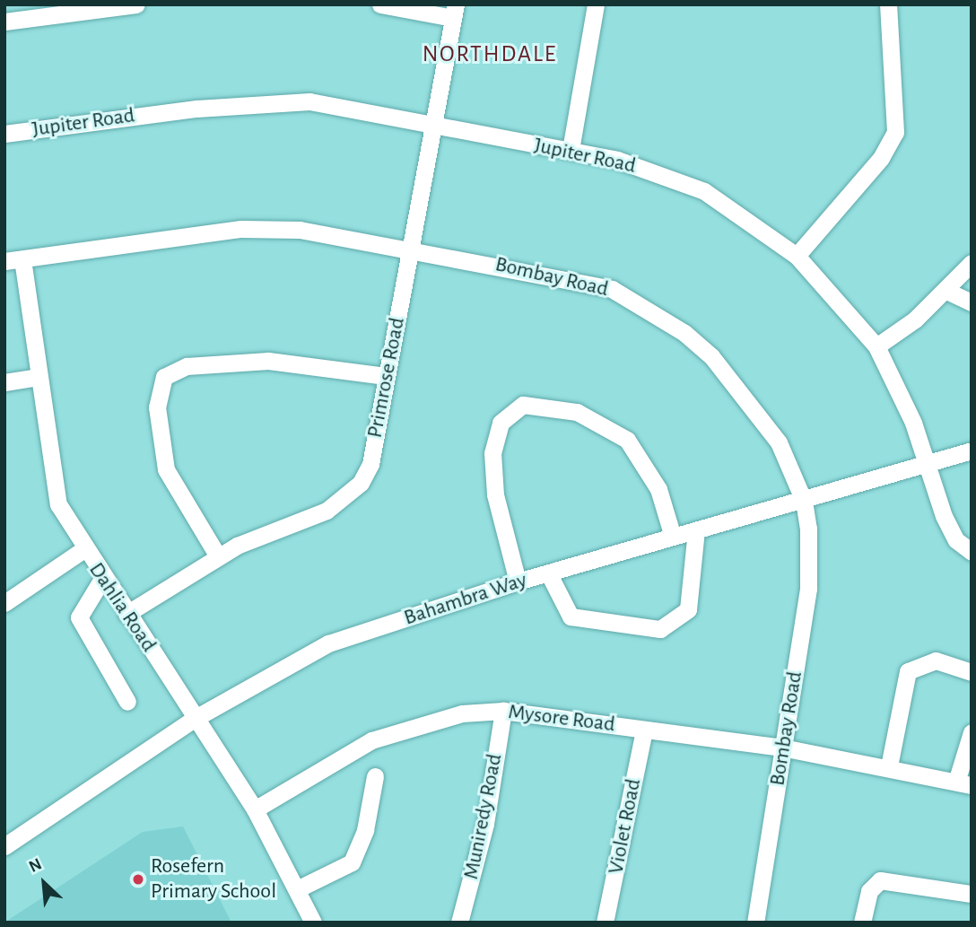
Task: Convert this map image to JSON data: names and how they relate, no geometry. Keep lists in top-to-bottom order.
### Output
{
  "streets": {
    "street": [
      "Jupiter Road",
      "Bombay Road",
      "Primrose Road",
      "Bahambra Way",
      "Dahlia Road",
      "Mysore Road",
      "Muniredy Road",
      "Violet Road"
    ]
  },
  "crossings": [
    ["Jupiter Road", "Primrose Road"],
    ["Jupiter Road", "Bahambra Way"],
    ["Bombay Road", "Primrose Road"],
    ["Bombay Road", "Bahambra Way"],
    ["Bombay Road", "Dahlia Road"],
    ["Bombay Road", "Mysore Road"],
    ["Primrose Road", "Dahlia Road"],
    ["Bahambra Way", "Dahlia Road"],
    ["Dahlia Road", "Mysore Road"],
    ["Mysore Road", "Muniredy Road"],
    ["Mysore Road", "Violet Road"]
  ],
  "districts": ["NORTHDALE"],
  "places": ["Rosefern Primary School"],
  "north": "top left"
}
